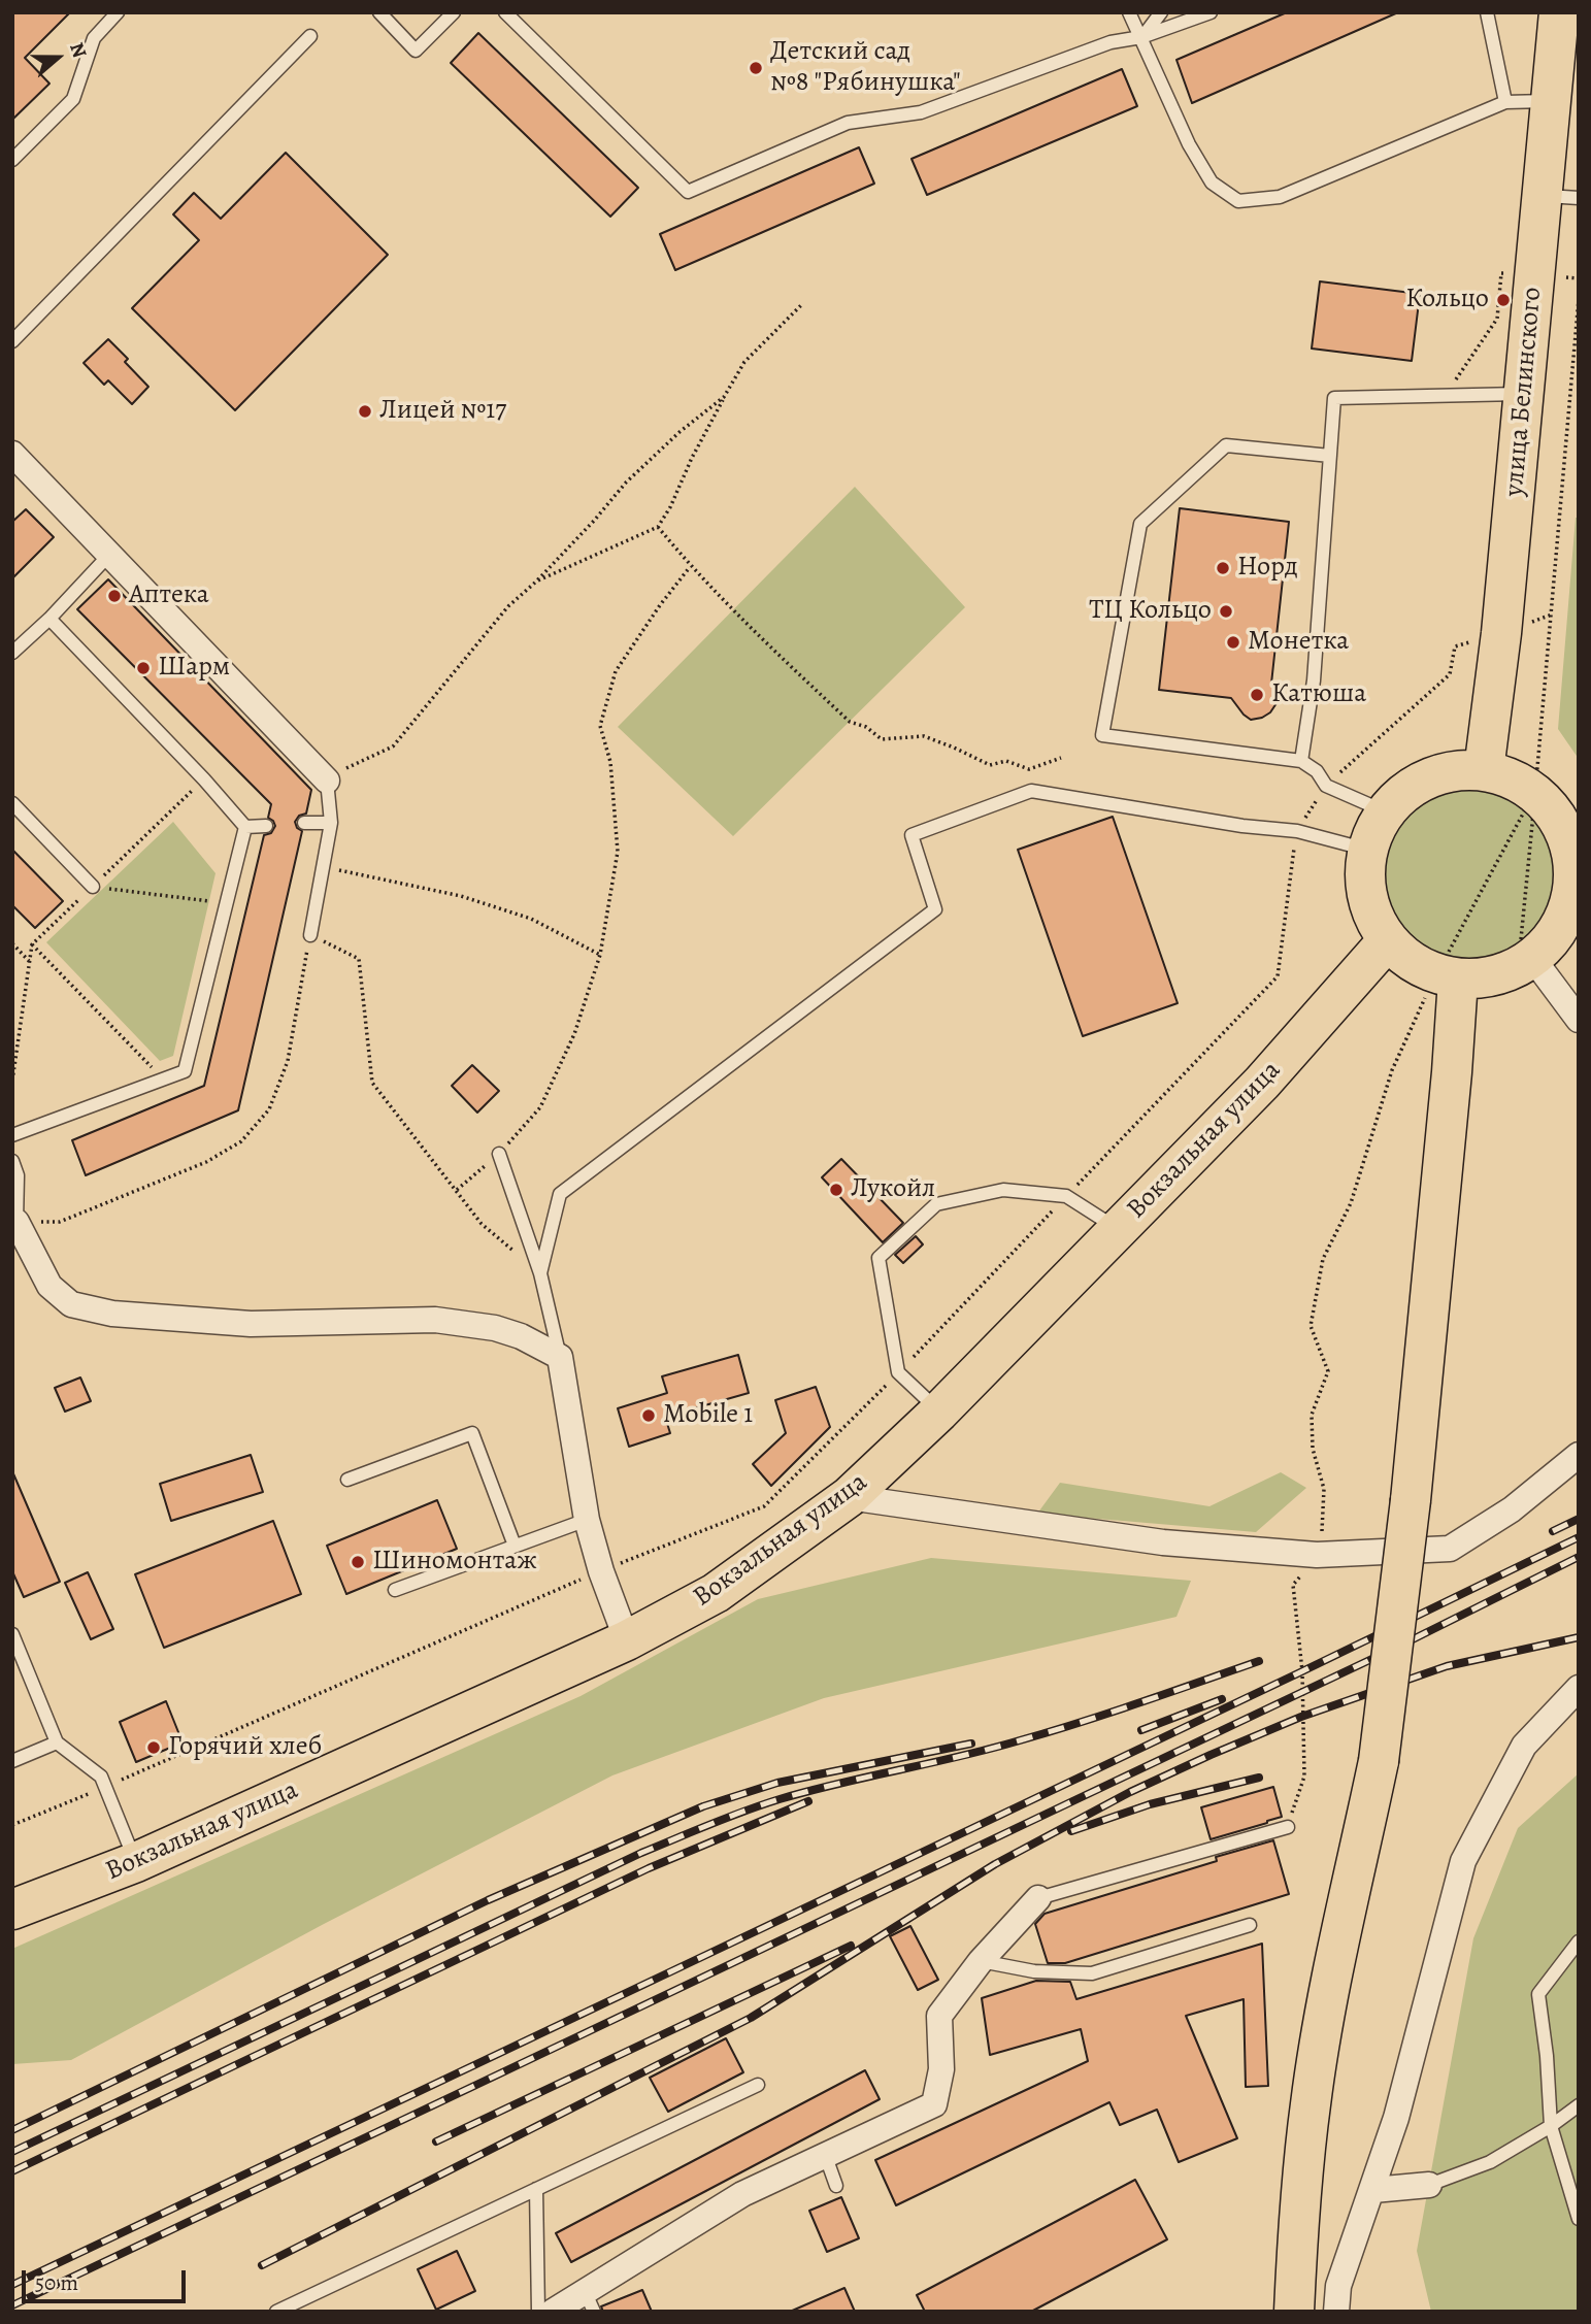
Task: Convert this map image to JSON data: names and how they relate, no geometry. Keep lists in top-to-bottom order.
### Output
{
  "streets": {
    "main road": ["улица Белинского", "Вокзальная улица"]
  },
  "places": [
    "Детский сад №8 \"Рябинушка\"",
    "Кольцо",
    "Лицей №17",
    "Норд",
    "Аптека",
    "ТЦ Кольцо",
    "Монетка",
    "Шарм",
    "Катюша",
    "Лукойл",
    "Mobile 1",
    "Шиномонтаж",
    "Горячий хлеб"
  ],
  "scale_bar": "50 m",
  "north": "right"
}
